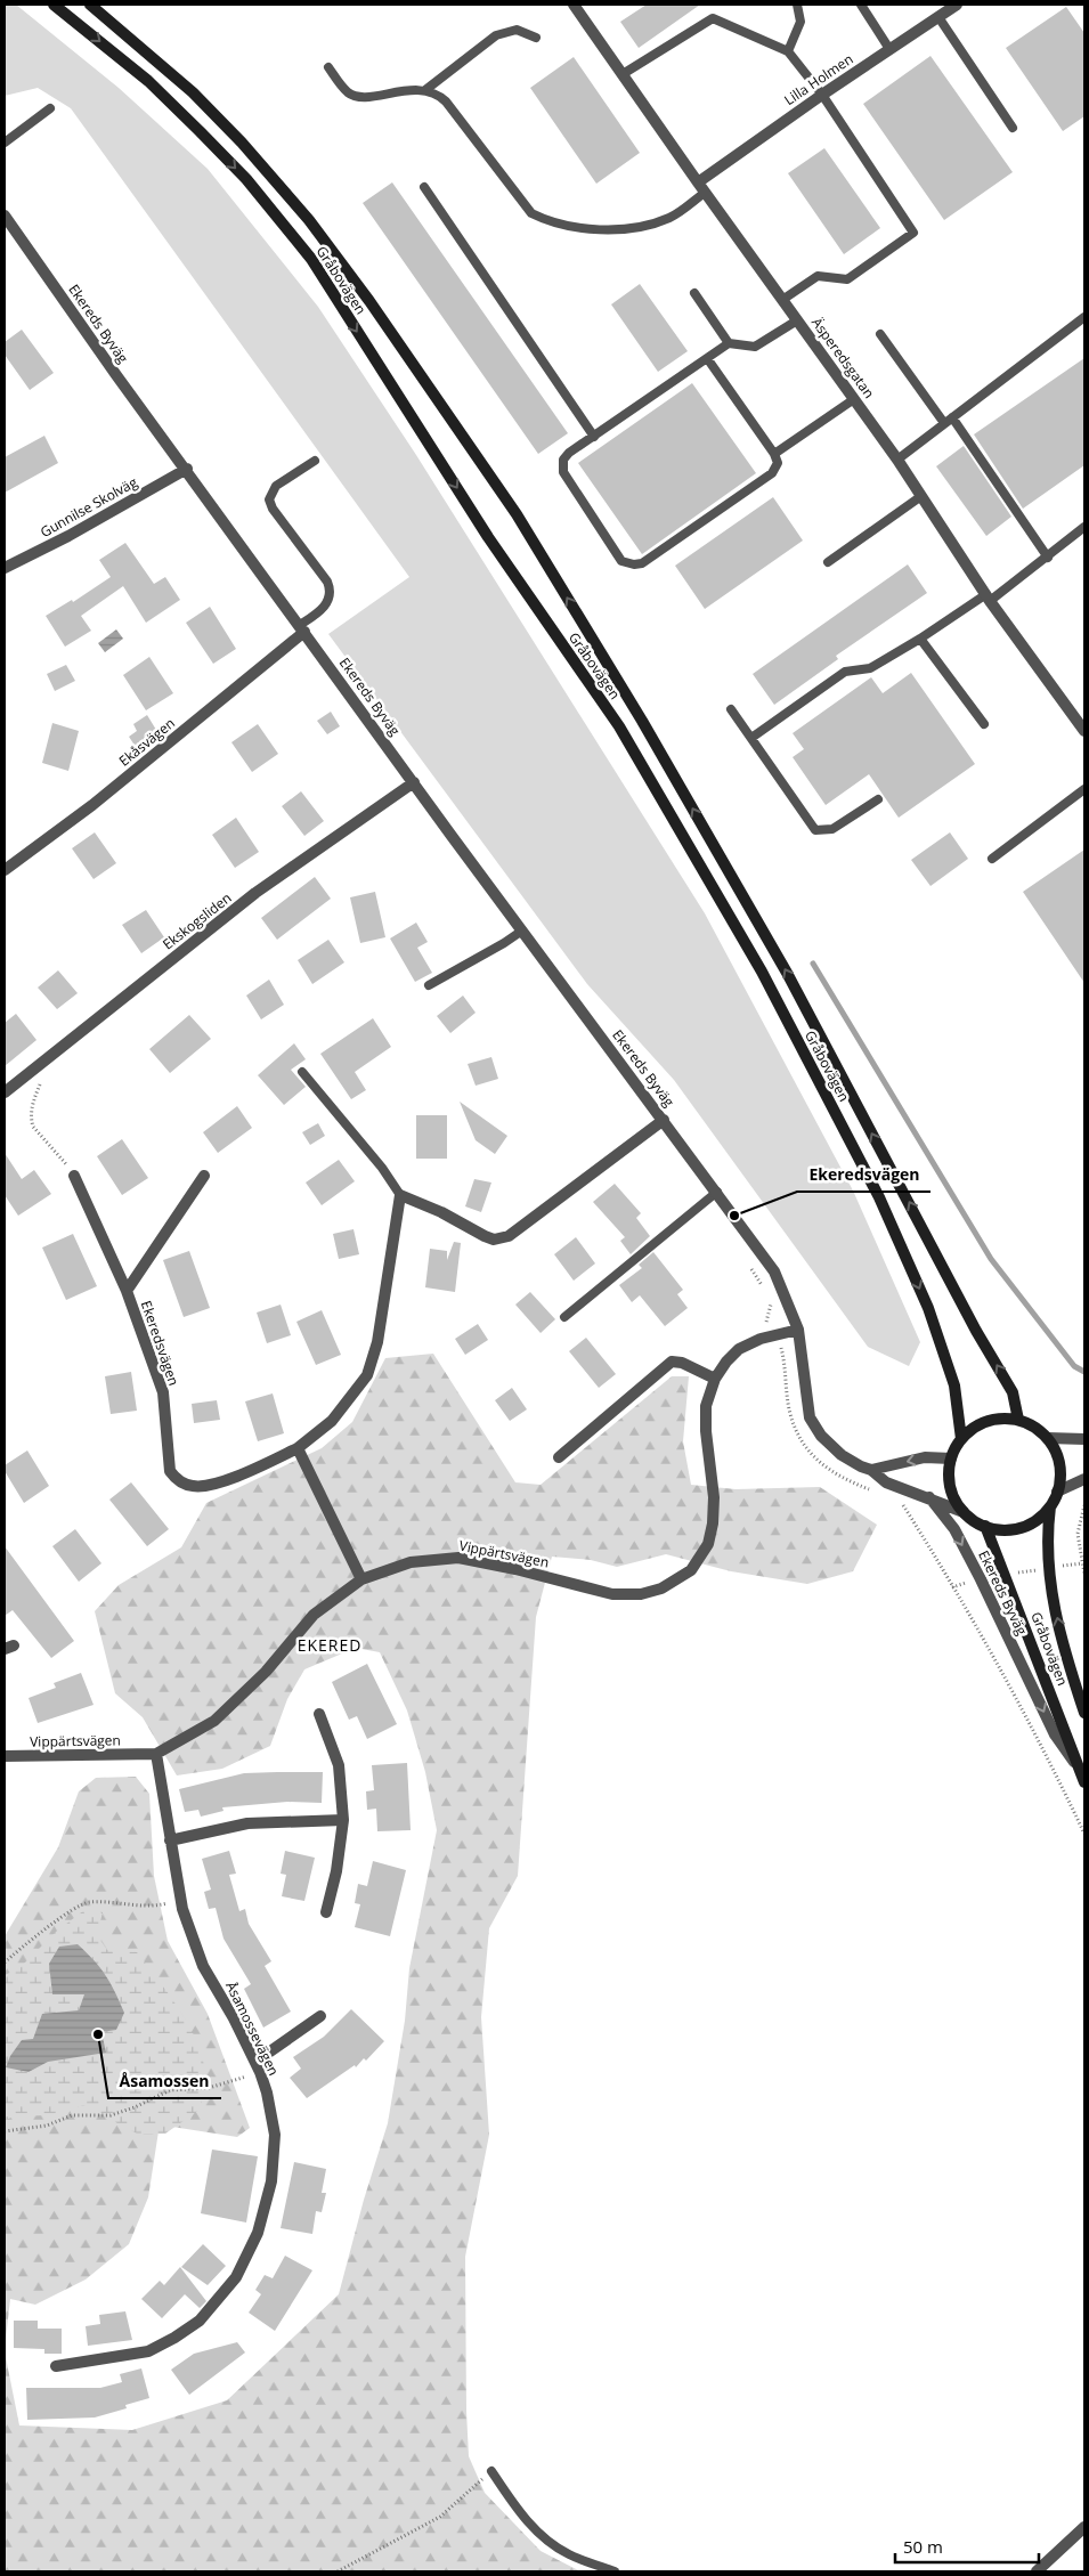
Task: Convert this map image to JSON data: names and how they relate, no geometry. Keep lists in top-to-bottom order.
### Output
{
  "streets": {
    "main road": ["Gråbovägen"],
    "street": [
      "Lilla Holmen",
      "Ekereds Byväg",
      "Äsperedsgatan",
      "Gunnilse Skolväg",
      "Ekåsvägen",
      "Ekskogsliden",
      "Ekeredsvägen",
      "Vippärtsvägen",
      "Åsamossevägen"
    ]
  },
  "crossings": [
    ["Lilla Holmen", "Äsperedsgatan"],
    ["Gråbovägen", "Ekereds Byväg"],
    ["Ekereds Byväg", "Gunnilse Skolväg"],
    ["Ekereds Byväg", "Ekåsvägen"],
    ["Ekereds Byväg", "Ekskogsliden"],
    ["Ekereds Byväg", "Vippärtsvägen"],
    ["Vippärtsvägen", "Åsamossevägen"]
  ],
  "districts": ["EKERED"],
  "places": ["Ekeredsvägen", "Åsamossen"],
  "scale_bar": "50 m"
}
